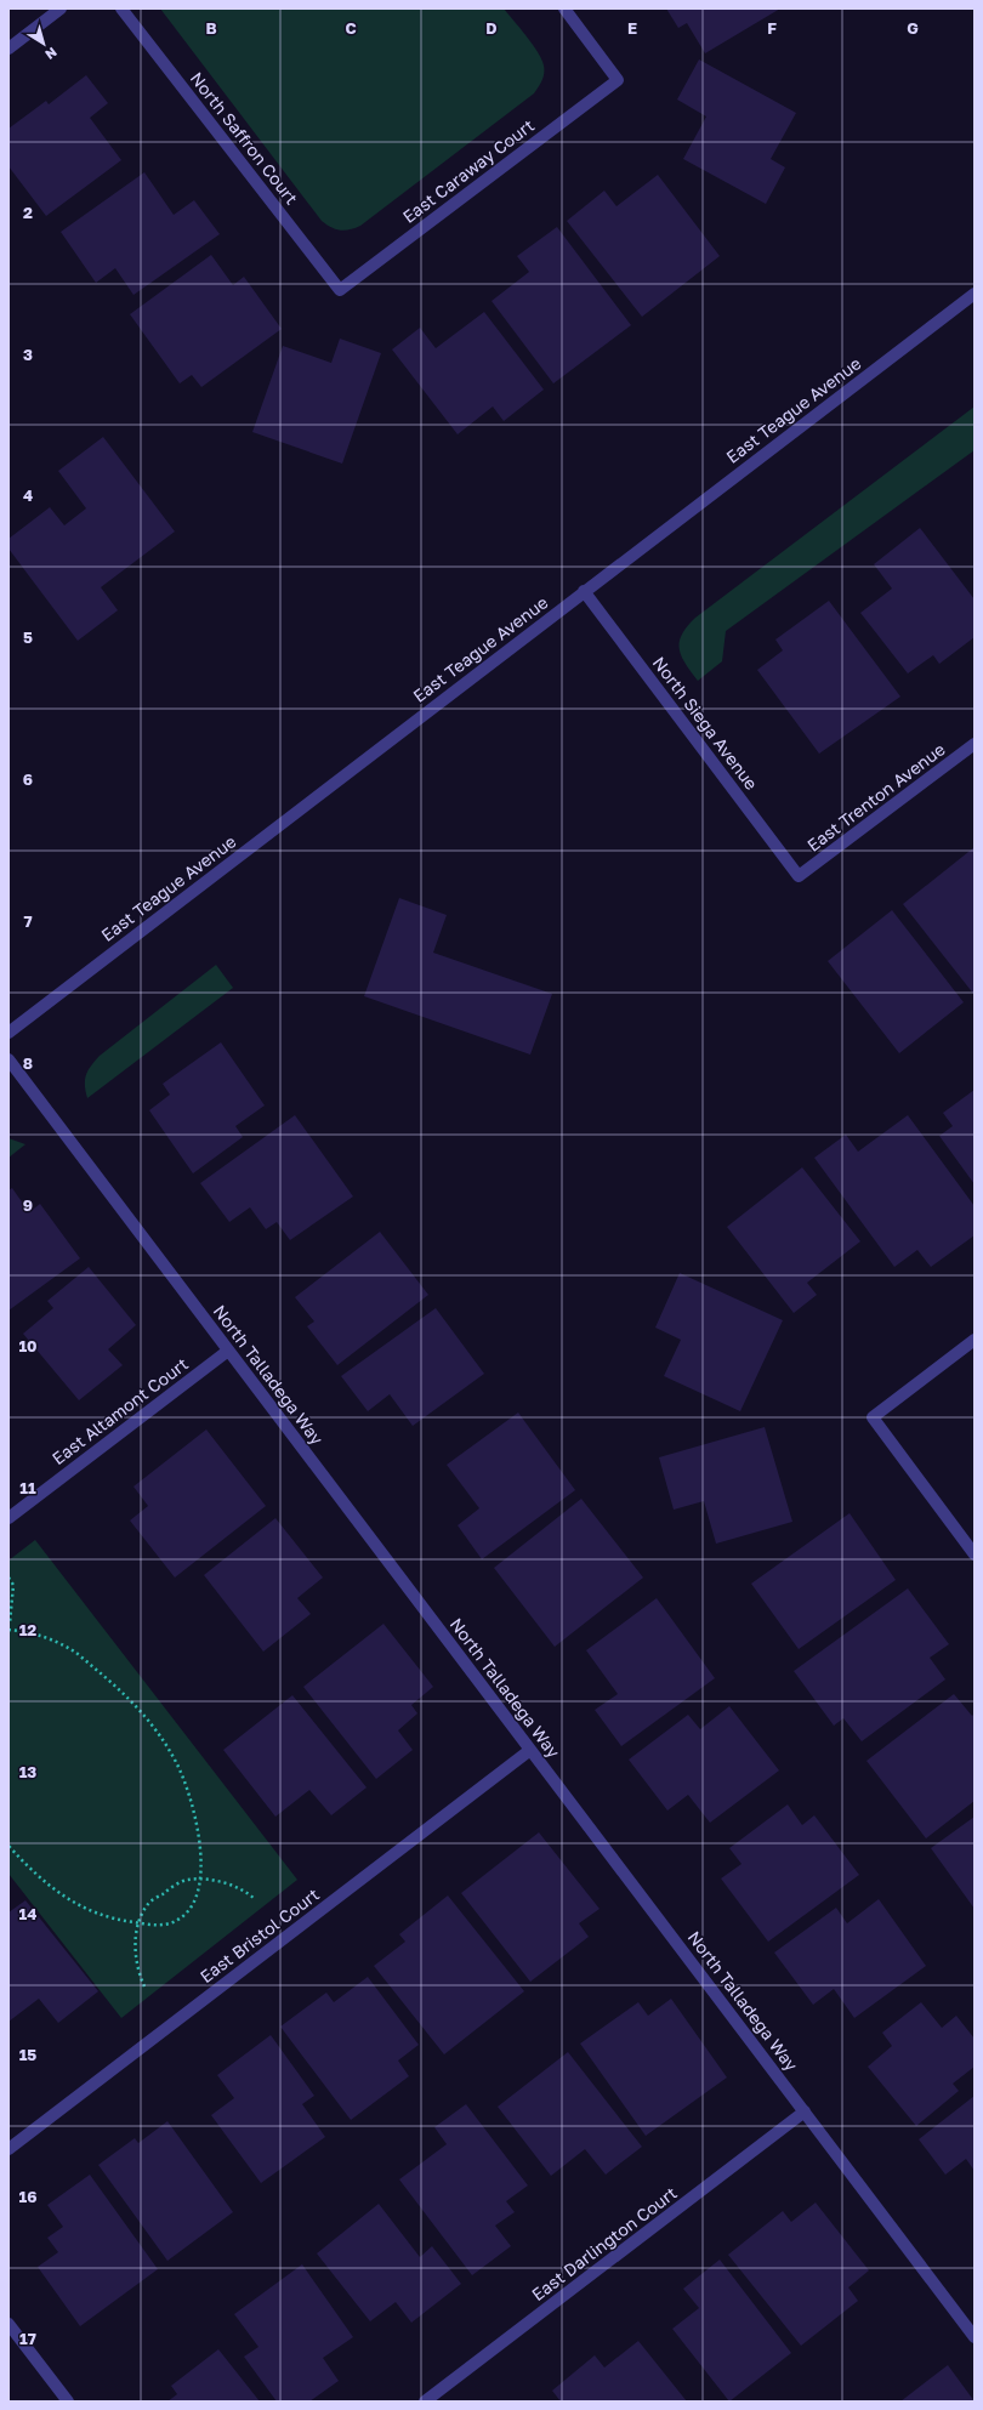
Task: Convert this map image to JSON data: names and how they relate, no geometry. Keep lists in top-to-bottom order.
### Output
{
  "streets": {
    "street": [
      "North Saffron Court",
      "East Caraway Court",
      "East Teague Avenue",
      "North Siega Avenue",
      "East Trenton Avenue",
      "North Talladega Way",
      "East Altamont Court",
      "East Bristol Court",
      "East Darlington Court"
    ]
  },
  "crossings": [
    ["North Saffron Court", "East Caraway Court"],
    ["East Teague Avenue", "North Siega Avenue"],
    ["North Siega Avenue", "East Trenton Avenue"],
    ["North Talladega Way", "East Altamont Court"],
    ["North Talladega Way", "East Bristol Court"],
    ["North Talladega Way", "East Darlington Court"]
  ],
  "north": "bottom right",
  "grid": {
    "columns": [
      "B",
      "C",
      "D",
      "E",
      "F",
      "G"
    ],
    "rows": [
      "2",
      "3",
      "4",
      "5",
      "6",
      "7",
      "8",
      "9",
      "10",
      "11",
      "12",
      "13",
      "14",
      "15",
      "16",
      "17"
    ]
  }
}
